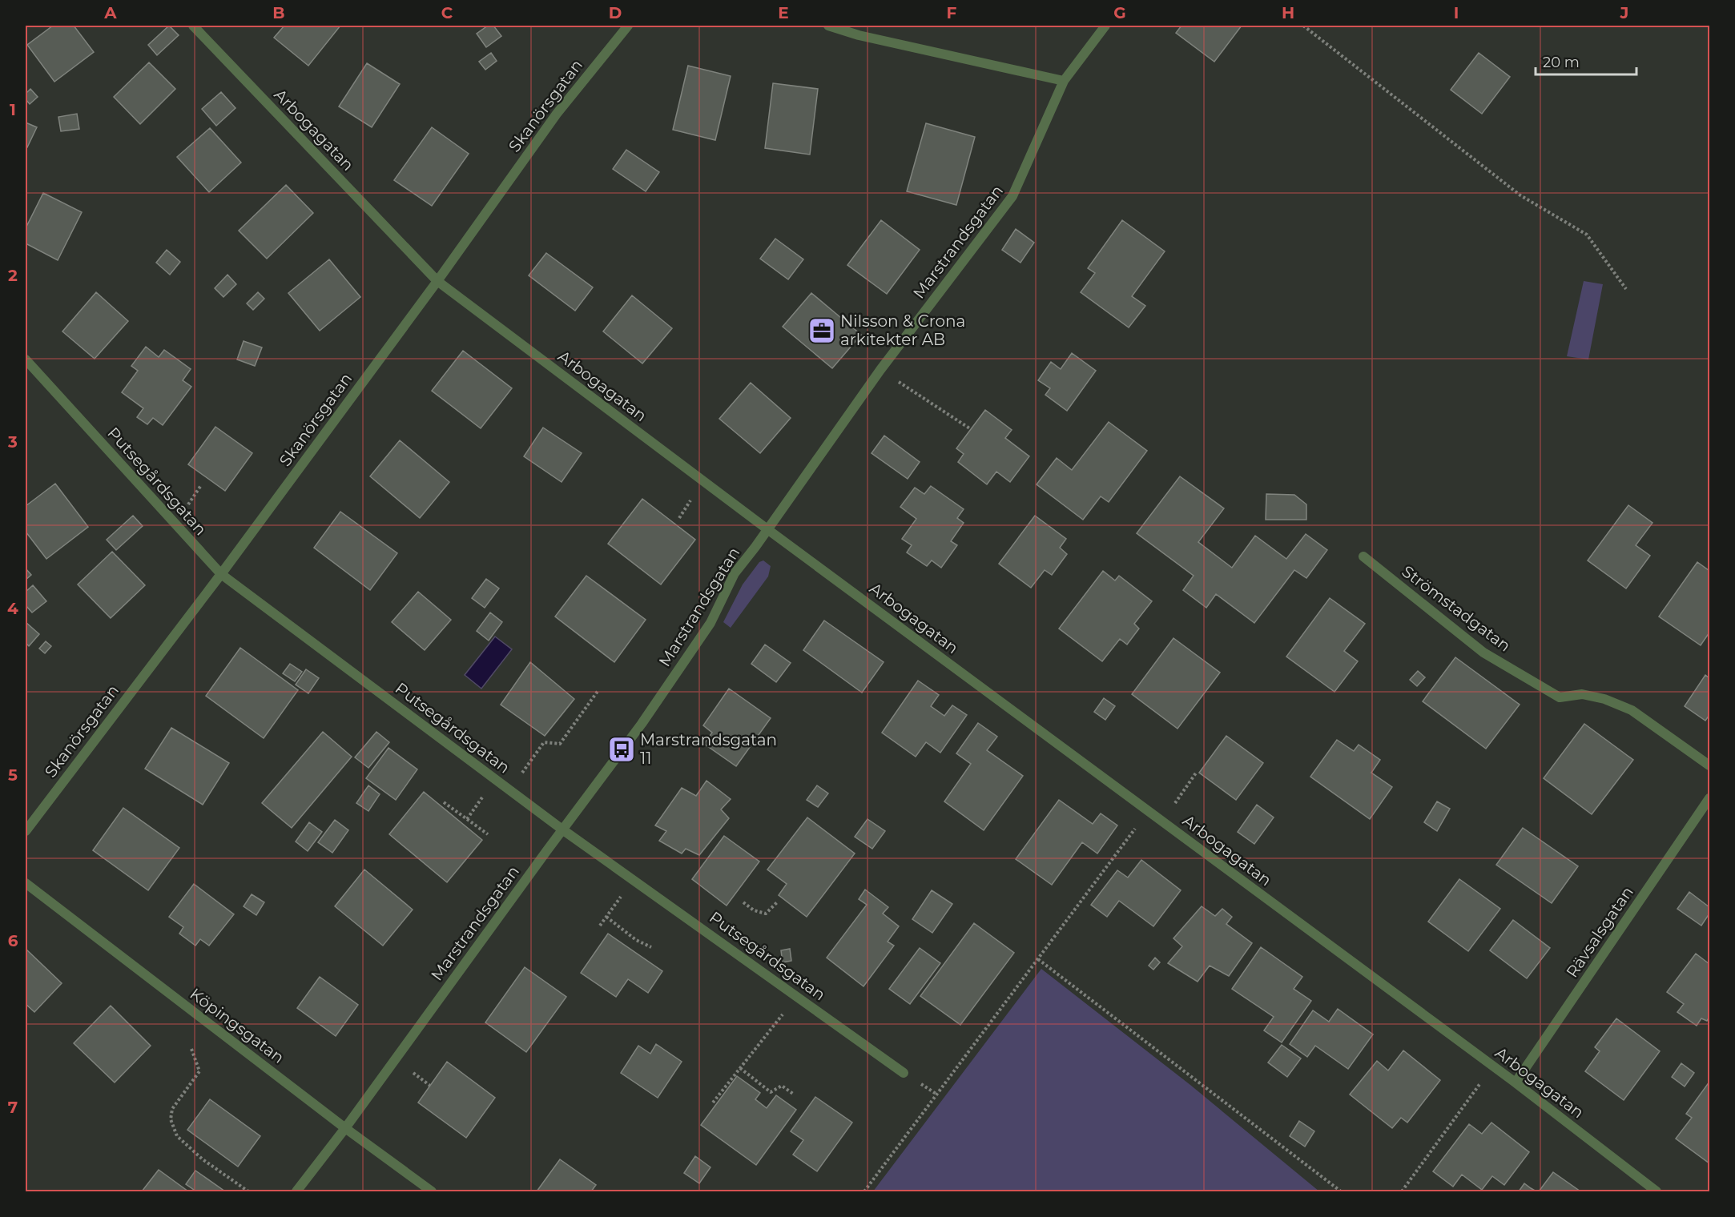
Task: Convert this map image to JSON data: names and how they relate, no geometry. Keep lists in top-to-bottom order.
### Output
{
  "streets": {
    "street": [
      "Skanörsgatan",
      "Arbogagatan",
      "Marstrandsgatan",
      "Putsegårdsgatan",
      "Strömstadgatan",
      "Rävsalsgatan",
      "Köpingsgatan"
    ]
  },
  "crossings": [
    ["Skanörsgatan", "Arbogagatan"],
    ["Skanörsgatan", "Putsegårdsgatan"],
    ["Arbogagatan", "Marstrandsgatan"],
    ["Arbogagatan", "Rävsalsgatan"],
    ["Marstrandsgatan", "Putsegårdsgatan"],
    ["Marstrandsgatan", "Köpingsgatan"]
  ],
  "places": {
    "office": ["Nilsson & Crona arkitekter AB"],
    "bus stop": ["Marstrandsgatan 11"]
  },
  "scale_bar": "20 m",
  "grid": {
    "columns": [
      "A",
      "B",
      "C",
      "D",
      "E",
      "F",
      "G",
      "H",
      "I",
      "J"
    ],
    "rows": [
      "1",
      "2",
      "3",
      "4",
      "5",
      "6",
      "7"
    ]
  }
}
